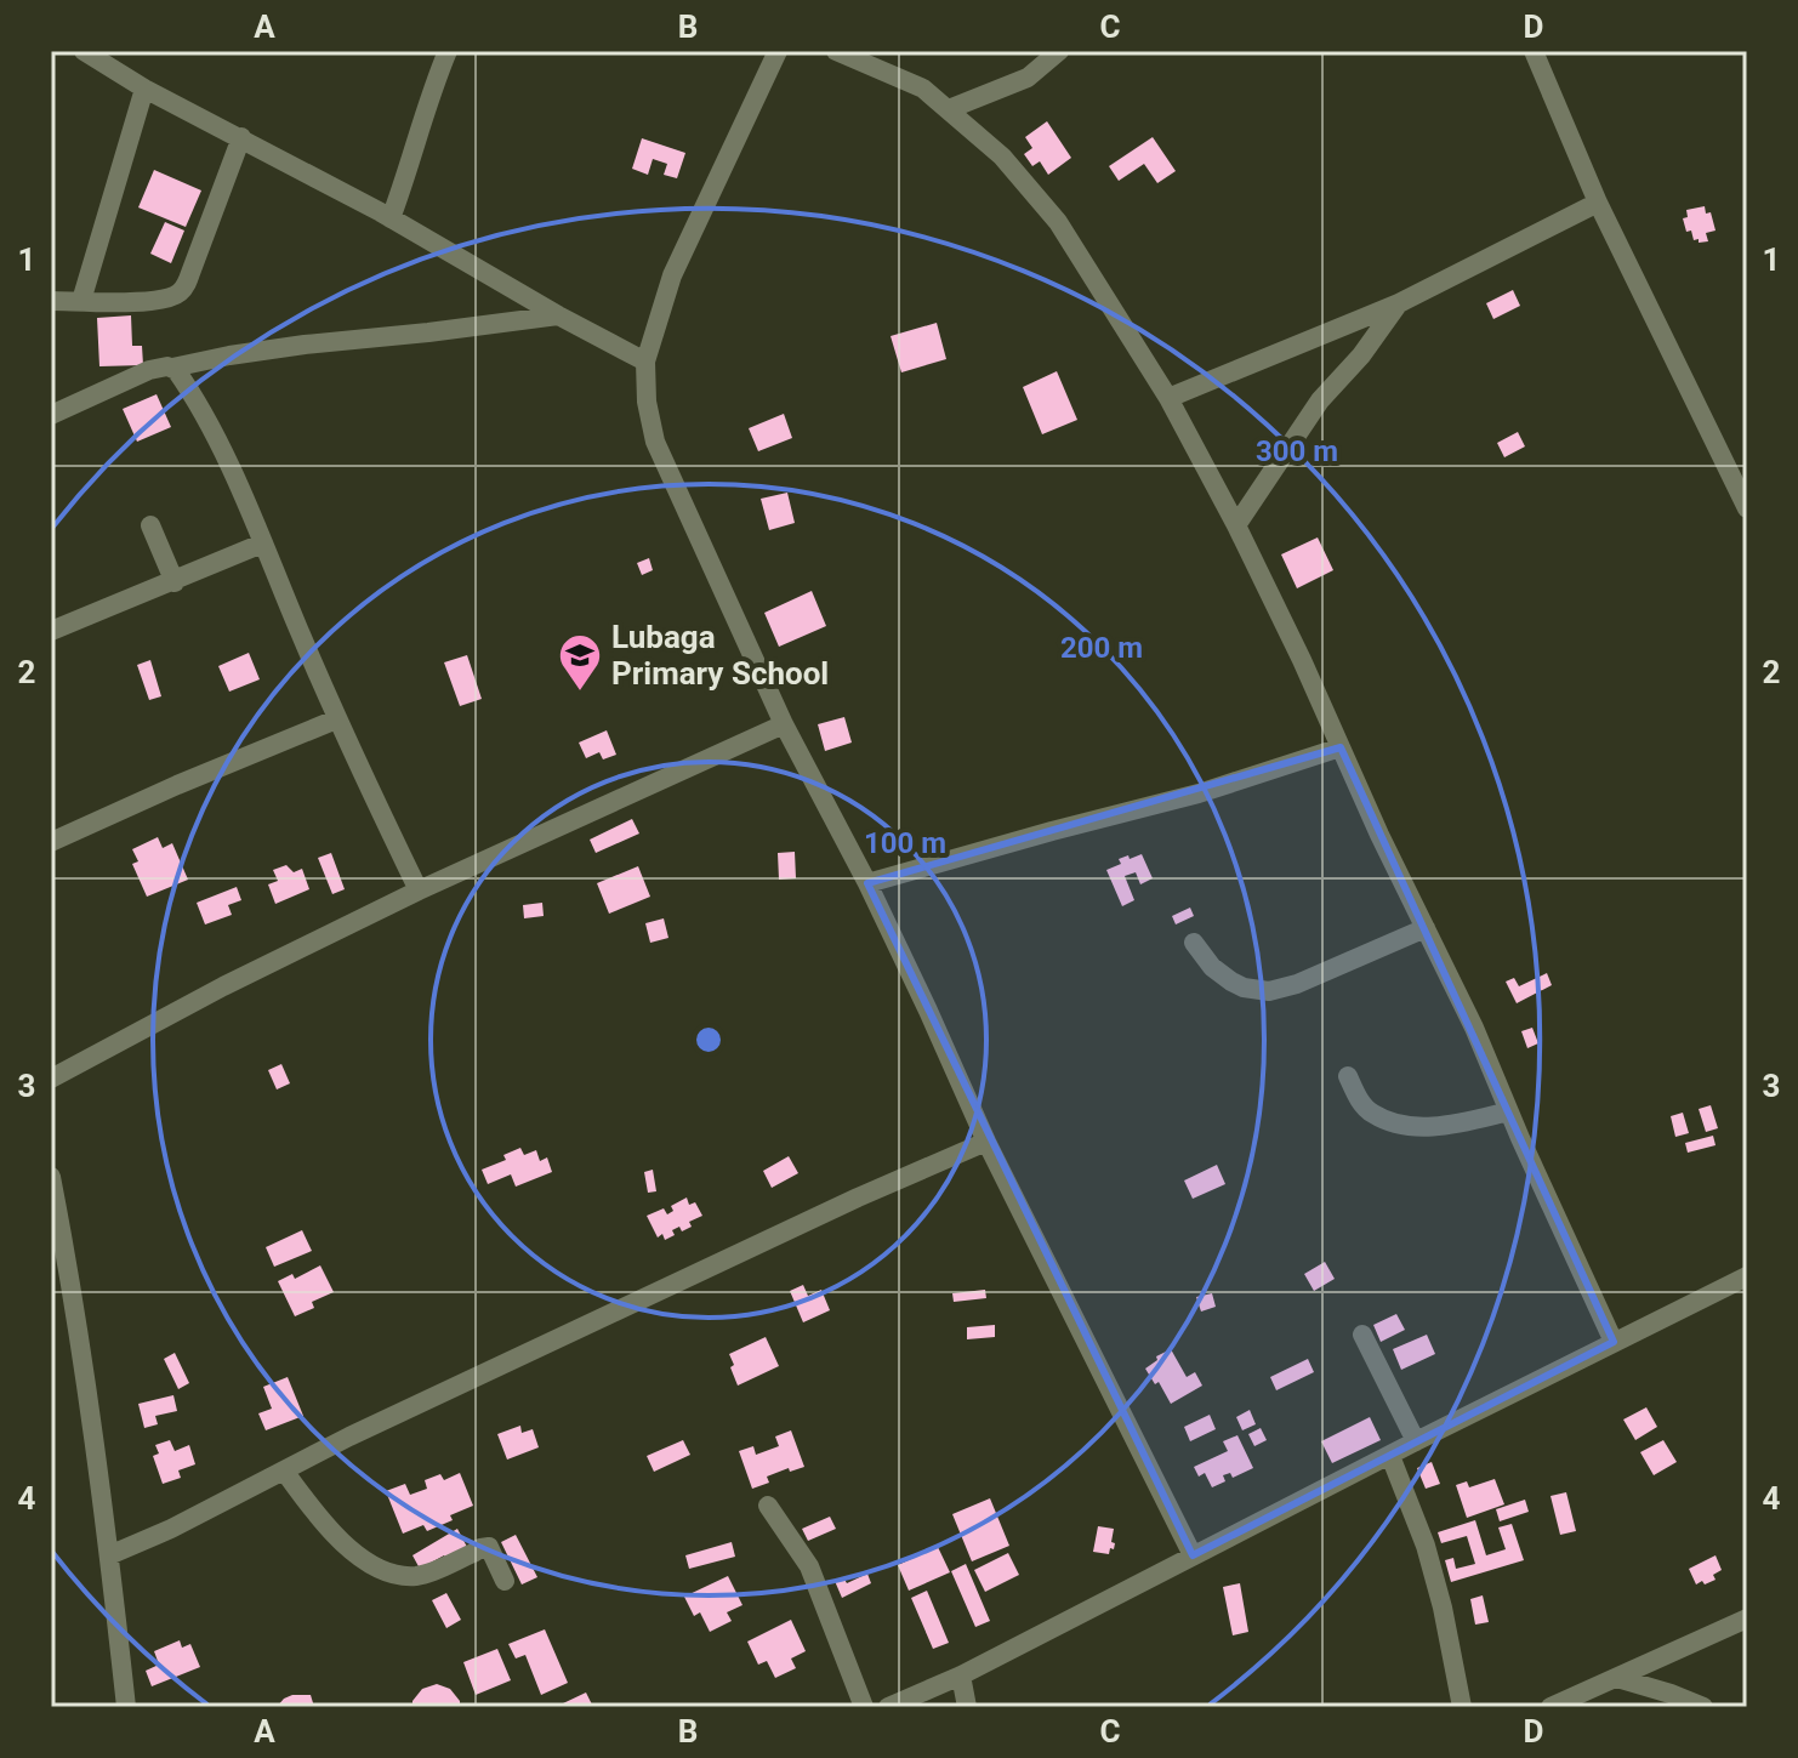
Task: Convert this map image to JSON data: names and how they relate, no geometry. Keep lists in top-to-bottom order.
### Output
{
  "places": {
    "school or university": ["Lubaga Primary School"]
  },
  "grid": {
    "columns": [
      "A",
      "B",
      "C",
      "D"
    ],
    "rows": [
      "1",
      "2",
      "3",
      "4"
    ]
  },
  "rings": ["300 m", "200 m", "100 m"]
}
